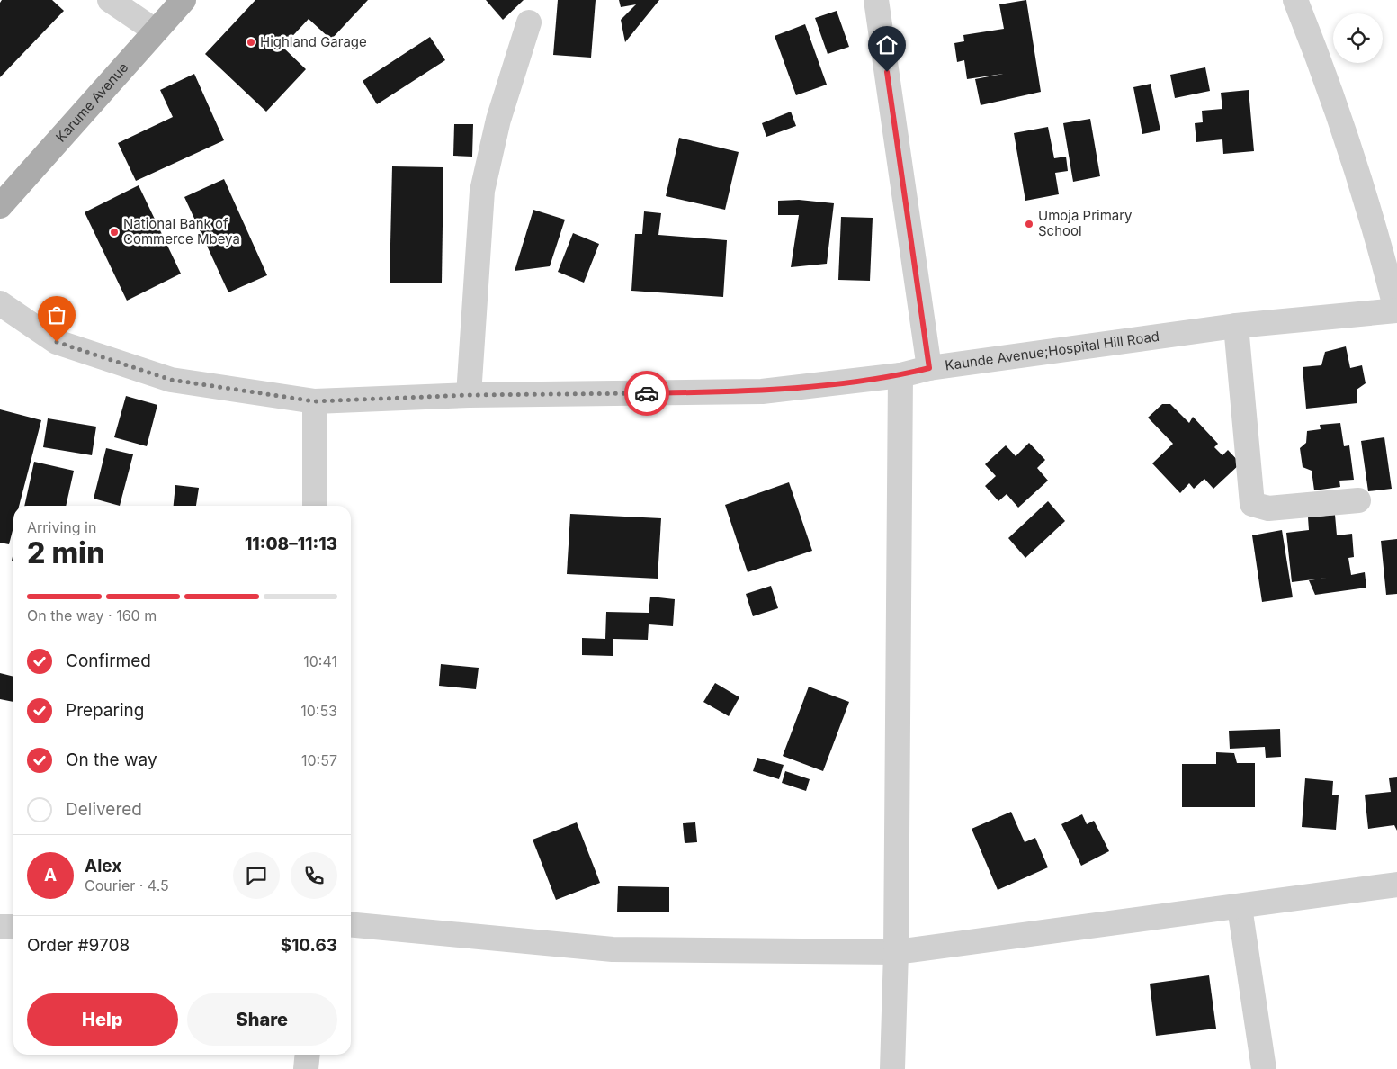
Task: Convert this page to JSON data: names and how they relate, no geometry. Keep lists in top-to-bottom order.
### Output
{
  "streets": {
    "main road": ["Karume Avenue"],
    "street": ["Kaunde Avenue;Hospital Hill Road"]
  },
  "places": ["Highland Garage", "Umoja Primary School", "National Bank of Commerce Mbeya"],
  "page": {
    "heading": ["2 min", "Arriving in", "11:08–11:13"],
    "panel": [
      "Alex",
      "Courier · 4.5",
      "Order #9708",
      "$10.63"
    ],
    "bar": "On the way · 160 m",
    "list": [
      ["Confirmed", "10:41"],
      ["Preparing", "10:53"],
      ["On the way", "10:57"],
      "Delivered"
    ],
    "round": "A",
    "buttons": ["Help", "Share"]
  }
}
